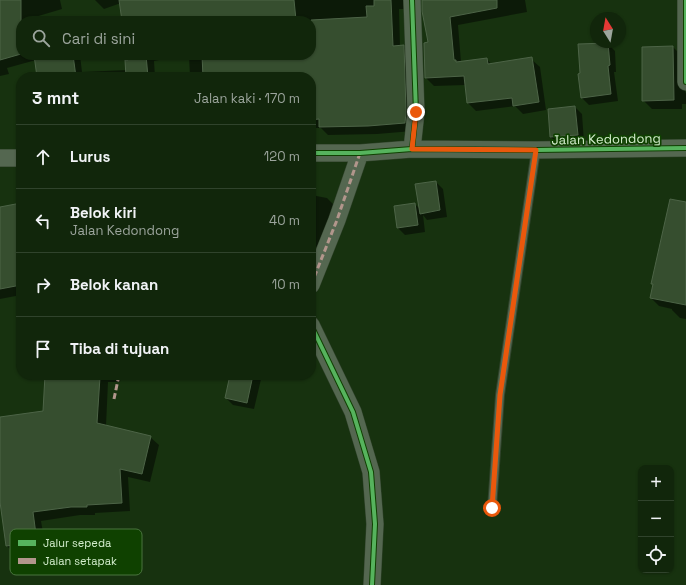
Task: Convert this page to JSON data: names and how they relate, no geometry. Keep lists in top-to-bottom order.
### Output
{
  "streets": {
    "street": ["Jalan Kedondong"]
  },
  "legend": ["Jalur sepeda", "Jalan setapak"],
  "north": "top",
  "page": {
    "search": "Cari di sini",
    "heading": ["3 mnt", "Jalan kaki · 170 m"],
    "list": [
      ["Lurus", "120 m"],
      ["Belok kiri", "Jalan Kedondong", "40 m"],
      ["Belok kanan", "10 m"],
      "Tiba di tujuan"
    ],
    "map_buttons": ["+", "−"]
  }
}
